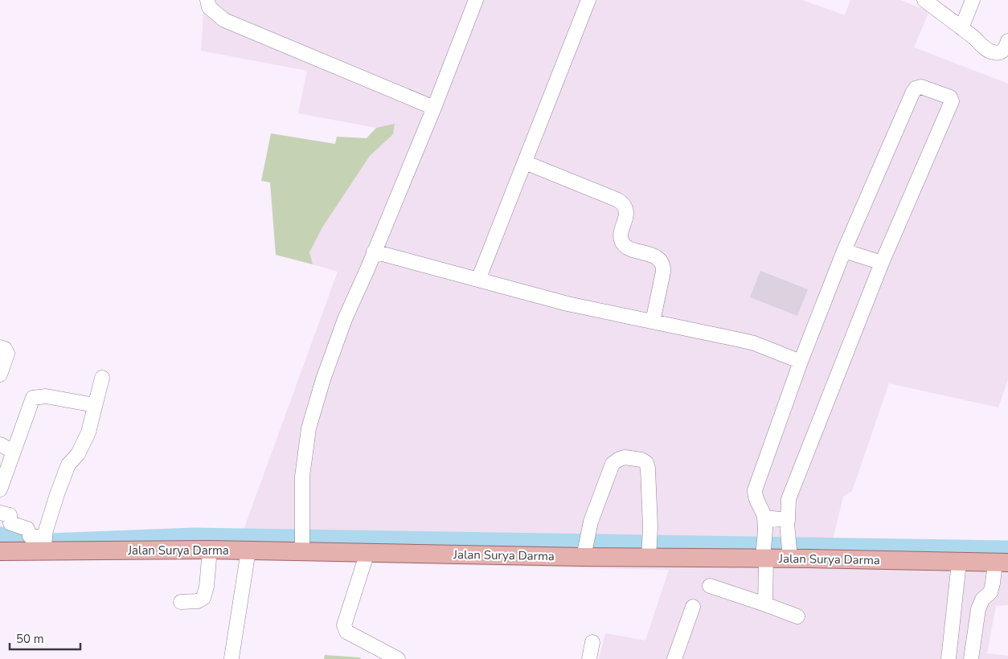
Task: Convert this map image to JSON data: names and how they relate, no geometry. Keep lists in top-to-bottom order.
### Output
{
  "streets": {
    "main road": ["Jalan Surya Darma"]
  },
  "scale_bar": "50 m"
}
